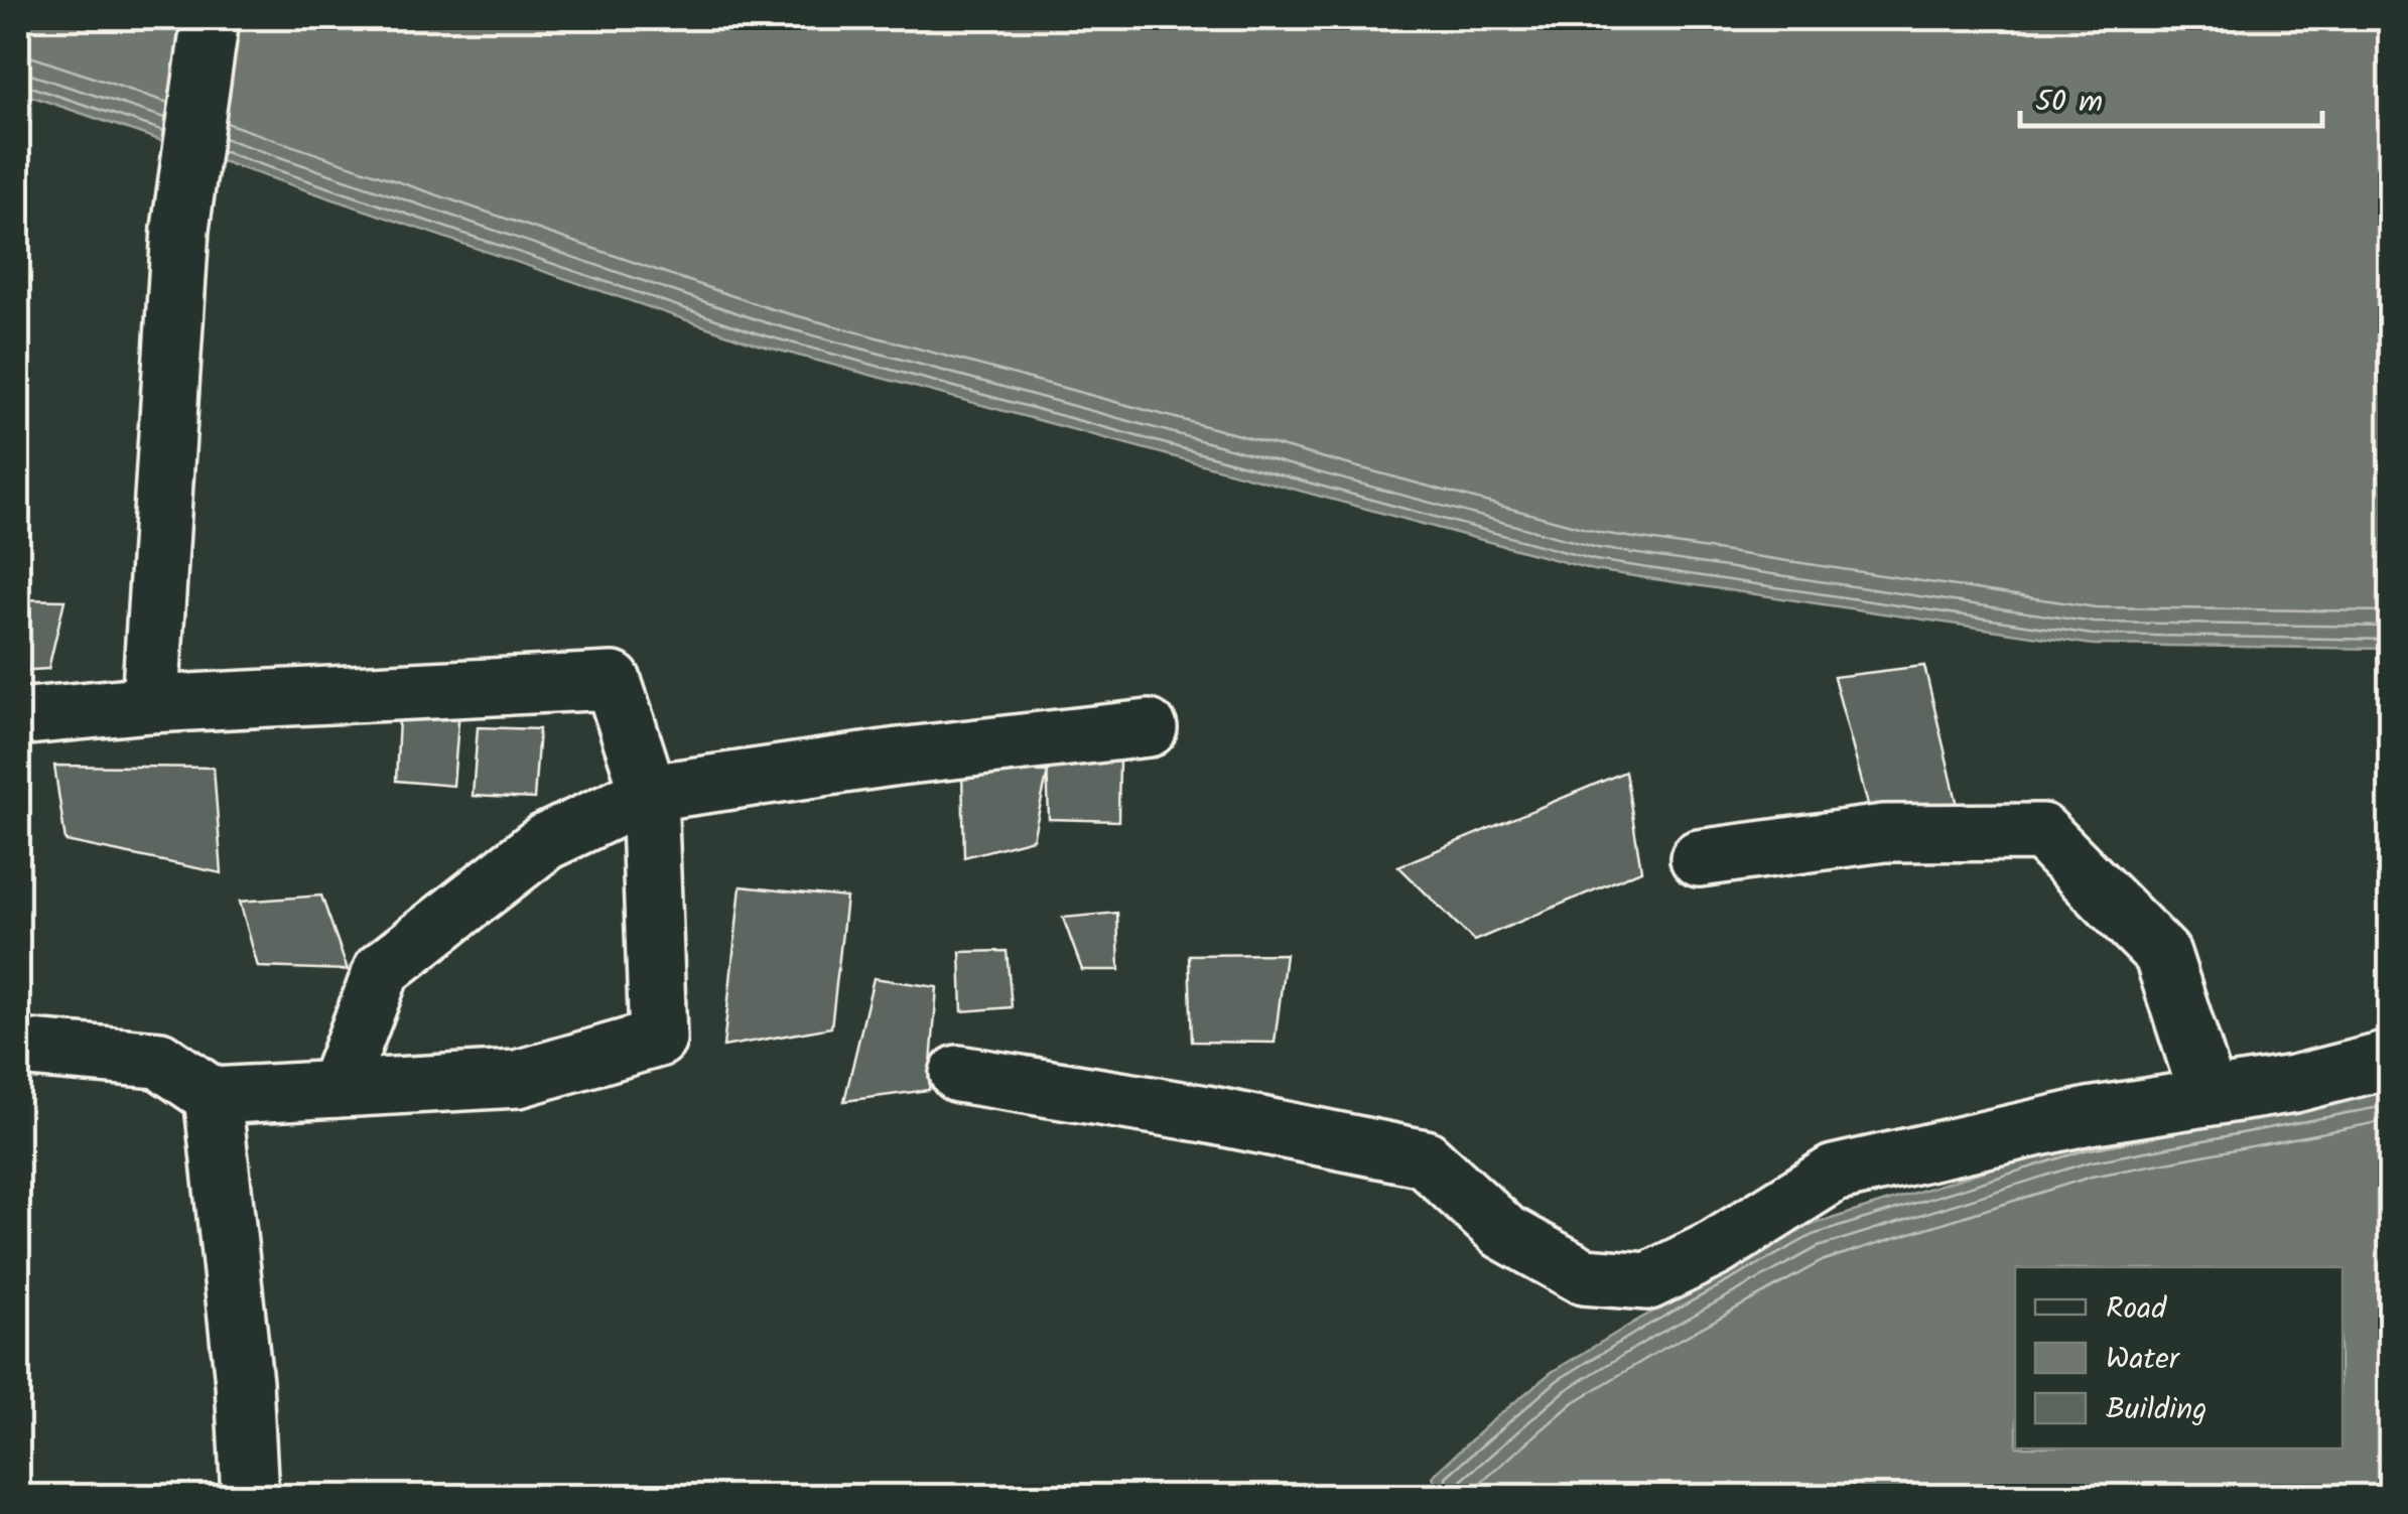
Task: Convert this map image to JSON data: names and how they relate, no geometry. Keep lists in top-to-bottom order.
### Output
{
  "legend": ["Road", "Water", "Building"],
  "scale_bar": "50 m"
}
